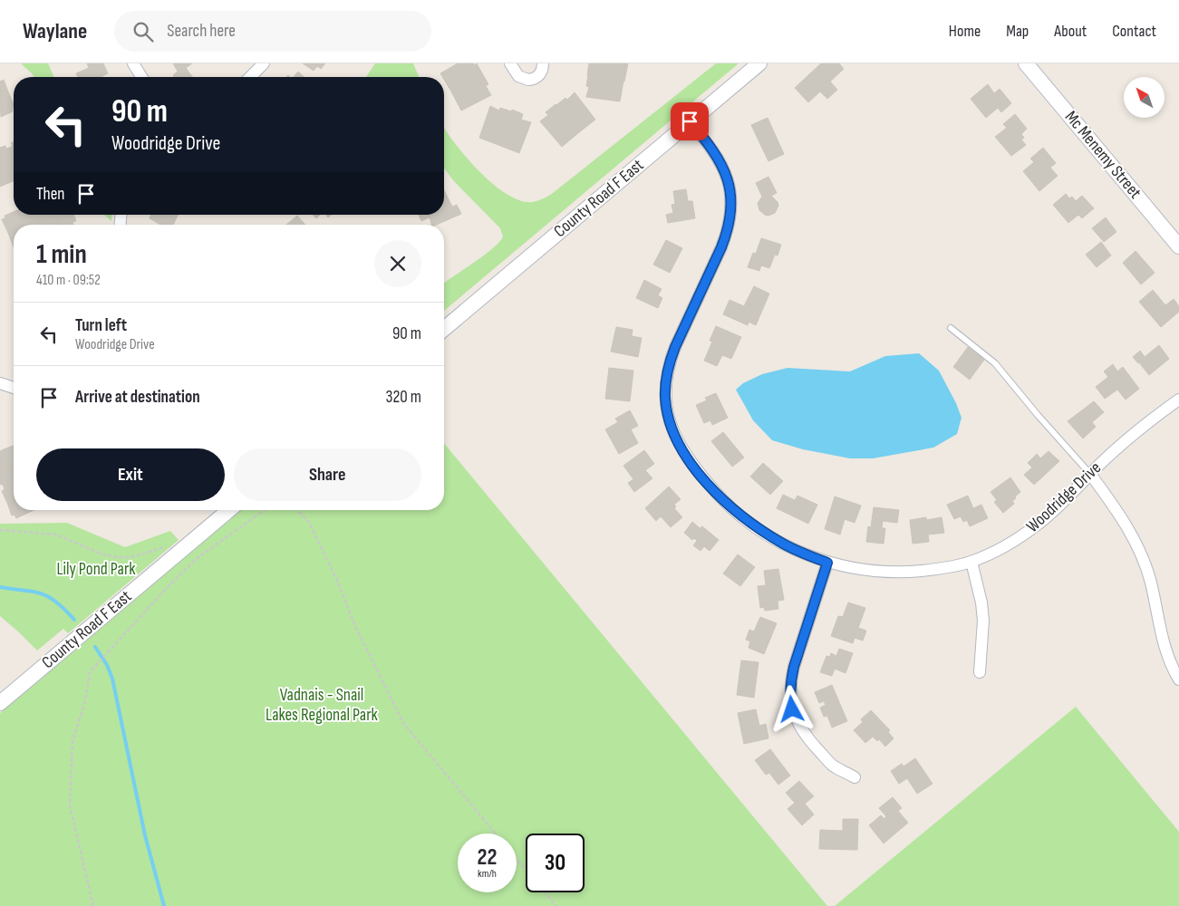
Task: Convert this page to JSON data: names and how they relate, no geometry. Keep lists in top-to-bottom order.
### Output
{
  "streets": {
    "street": ["Mc Menemy Street", "County Road F East", "Woodridge Drive"]
  },
  "crossings": [
    ["County Road F East", "Woodridge Drive"]
  ],
  "parks": ["Lily Pond Park", "Vadnais - Snail Lakes Regional Park"],
  "north": "top left",
  "page": {
    "header": "Waylane",
    "search": "Search here",
    "nav": [
      "Home",
      "Map",
      "About",
      "Contact"
    ],
    "turn": ["90 m", "Woodridge Drive"],
    "then": "Then",
    "heading": ["1 min", "410 m · 09:52"],
    "list": [
      {
        "name": "Turn left",
        "note": "Woodridge Drive",
        "value": "90 m"
      },
      {
        "name": "Arrive at destination",
        "value": "320 m"
      }
    ],
    "buttons": ["Exit", "Share"],
    "speed": "22 km/h",
    "limit": "30"
  }
}
